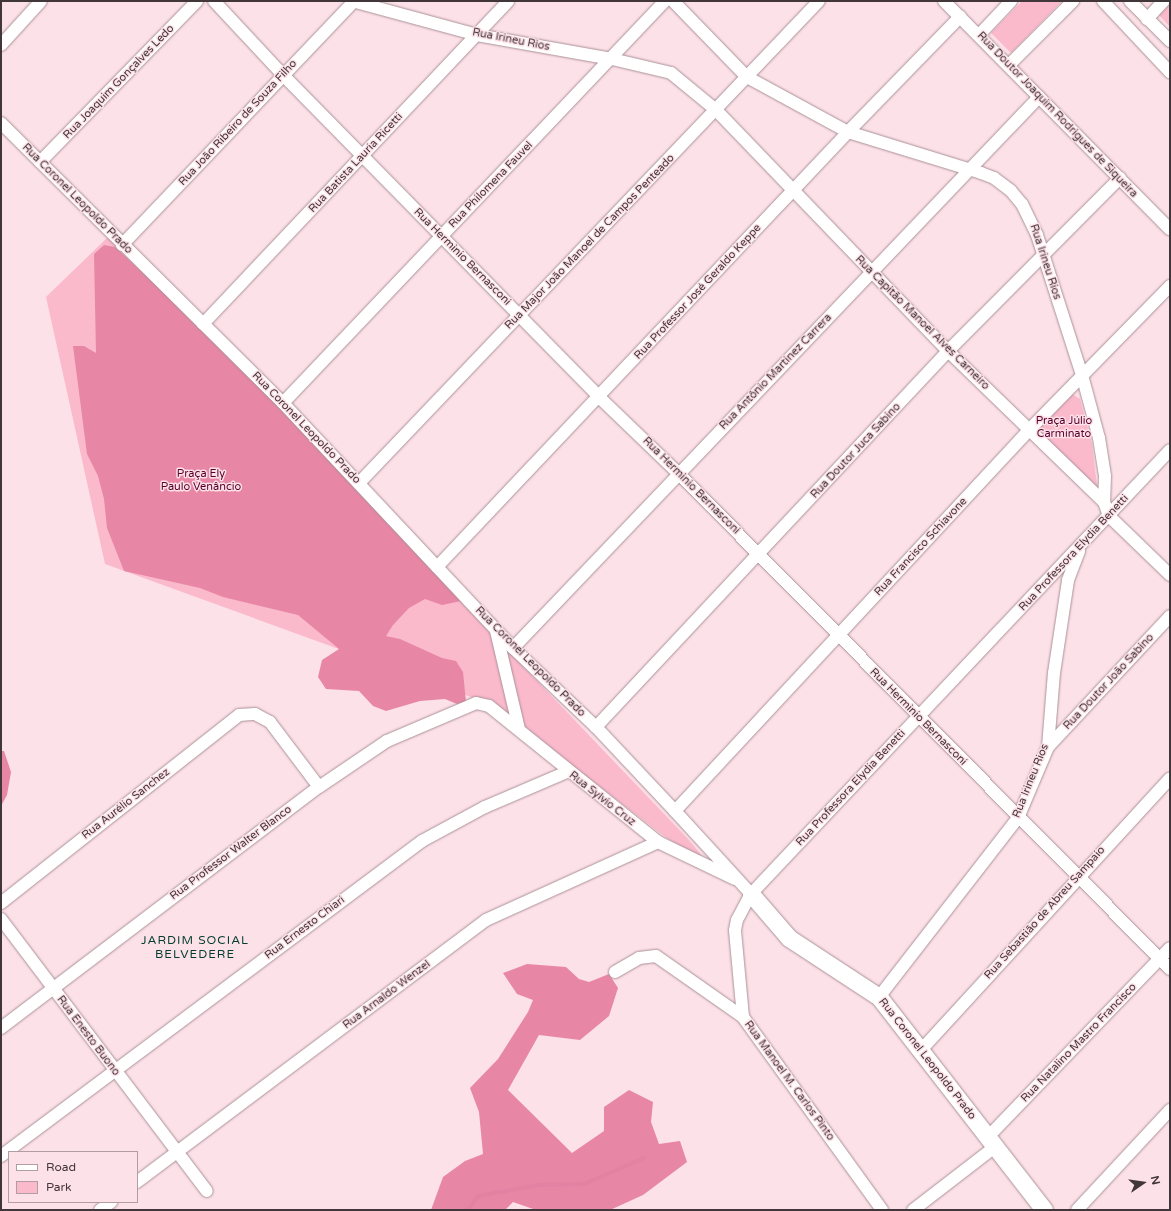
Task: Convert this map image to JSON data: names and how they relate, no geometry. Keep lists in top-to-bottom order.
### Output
{
  "streets": {
    "street": [
      "Rua Irineu Rios",
      "Rua Joaquim Gonçalves Ledo",
      "Rua Doutor Joaquim Rodrigues de Siqueira",
      "Rua João Ribeiro de Souza Filho",
      "Rua Batista Lauria Ricetti",
      "Rua Philomena Fauvel",
      "Rua Coronel Leopoldo Prado",
      "Rua Major João Manoel de Campos Penteado",
      "Rua Herminio Bernasconi",
      "Rua Professor José Geraldo Keppe",
      "Rua Capitão Manoel Alves Carneiro",
      "Rua Antônio Martinez Carrera",
      "Rua Doutor Juca Sabino",
      "Rua Francisco Schiavone",
      "Rua Professora Elydia Benetti",
      "Rua Doutor João Sabino",
      "Rua Sylvio Cruz",
      "Rua Aurélio Sanchez",
      "Rua Professor Walter Blanco",
      "Rua Sebastião de Abreu Sampaio",
      "Rua Ernesto Chiari",
      "Rua Arnaldo Wenzel",
      "Rua Enesto Buono",
      "Rua Natalino Mastro Francisco",
      "Rua Manoel M. Carlos Pinto"
    ]
  },
  "crossings": [
    ["Rua Irineu Rios", "Rua João Ribeiro de Souza Filho"],
    ["Rua Irineu Rios", "Rua Batista Lauria Ricetti"],
    ["Rua Irineu Rios", "Rua Philomena Fauvel"],
    ["Rua Irineu Rios", "Rua Coronel Leopoldo Prado"],
    ["Rua Irineu Rios", "Rua Major João Manoel de Campos Penteado"],
    ["Rua Irineu Rios", "Rua Herminio Bernasconi"],
    ["Rua Irineu Rios", "Rua Professor José Geraldo Keppe"],
    ["Rua Irineu Rios", "Rua Capitão Manoel Alves Carneiro"],
    ["Rua Irineu Rios", "Rua Antônio Martinez Carrera"],
    ["Rua Irineu Rios", "Rua Doutor Juca Sabino"],
    ["Rua Irineu Rios", "Rua Francisco Schiavone"],
    ["Rua Irineu Rios", "Rua Professora Elydia Benetti"],
    ["Rua Irineu Rios", "Rua Doutor João Sabino"],
    ["Rua Joaquim Gonçalves Ledo", "Rua Coronel Leopoldo Prado"],
    ["Rua Doutor Joaquim Rodrigues de Siqueira", "Rua Professor José Geraldo Keppe"],
    ["Rua Doutor Joaquim Rodrigues de Siqueira", "Rua Antônio Martinez Carrera"],
    ["Rua Doutor Joaquim Rodrigues de Siqueira", "Rua Doutor Juca Sabino"],
    ["Rua João Ribeiro de Souza Filho", "Rua Coronel Leopoldo Prado"],
    ["Rua João Ribeiro de Souza Filho", "Rua Herminio Bernasconi"],
    ["Rua Batista Lauria Ricetti", "Rua Coronel Leopoldo Prado"],
    ["Rua Batista Lauria Ricetti", "Rua Herminio Bernasconi"],
    ["Rua Philomena Fauvel", "Rua Coronel Leopoldo Prado"],
    ["Rua Philomena Fauvel", "Rua Herminio Bernasconi"],
    ["Rua Coronel Leopoldo Prado", "Rua Major João Manoel de Campos Penteado"],
    ["Rua Coronel Leopoldo Prado", "Rua Professor José Geraldo Keppe"],
    ["Rua Coronel Leopoldo Prado", "Rua Antônio Martinez Carrera"],
    ["Rua Coronel Leopoldo Prado", "Rua Doutor Juca Sabino"],
    ["Rua Coronel Leopoldo Prado", "Rua Francisco Schiavone"],
    ["Rua Coronel Leopoldo Prado", "Rua Professora Elydia Benetti"],
    ["Rua Coronel Leopoldo Prado", "Rua Sylvio Cruz"],
    ["Rua Coronel Leopoldo Prado", "Rua Sebastião de Abreu Sampaio"],
    ["Rua Coronel Leopoldo Prado", "Rua Natalino Mastro Francisco"],
    ["Rua Major João Manoel de Campos Penteado", "Rua Herminio Bernasconi"],
    ["Rua Major João Manoel de Campos Penteado", "Rua Capitão Manoel Alves Carneiro"],
    ["Rua Herminio Bernasconi", "Rua Professor José Geraldo Keppe"],
    ["Rua Herminio Bernasconi", "Rua Antônio Martinez Carrera"],
    ["Rua Herminio Bernasconi", "Rua Doutor Juca Sabino"],
    ["Rua Herminio Bernasconi", "Rua Francisco Schiavone"],
    ["Rua Herminio Bernasconi", "Rua Professora Elydia Benetti"],
    ["Rua Herminio Bernasconi", "Rua Sebastião de Abreu Sampaio"],
    ["Rua Herminio Bernasconi", "Rua Natalino Mastro Francisco"],
    ["Rua Professor José Geraldo Keppe", "Rua Capitão Manoel Alves Carneiro"],
    ["Rua Capitão Manoel Alves Carneiro", "Rua Antônio Martinez Carrera"],
    ["Rua Capitão Manoel Alves Carneiro", "Rua Doutor Juca Sabino"],
    ["Rua Capitão Manoel Alves Carneiro", "Rua Francisco Schiavone"],
    ["Rua Capitão Manoel Alves Carneiro", "Rua Professora Elydia Benetti"],
    ["Rua Professora Elydia Benetti", "Rua Manoel M. Carlos Pinto"],
    ["Rua Sylvio Cruz", "Rua Professor Walter Blanco"],
    ["Rua Sylvio Cruz", "Rua Ernesto Chiari"],
    ["Rua Sylvio Cruz", "Rua Arnaldo Wenzel"],
    ["Rua Aurélio Sanchez", "Rua Professor Walter Blanco"],
    ["Rua Professor Walter Blanco", "Rua Enesto Buono"],
    ["Rua Ernesto Chiari", "Rua Enesto Buono"],
    ["Rua Arnaldo Wenzel", "Rua Enesto Buono"]
  ],
  "districts": ["JARDIM SOCIAL BELVEDERE"],
  "parks": ["Praça Júlio Carminato", "Praça Ely Paulo Venâncio"],
  "legend": ["Road", "Park"],
  "north": "right"
}
